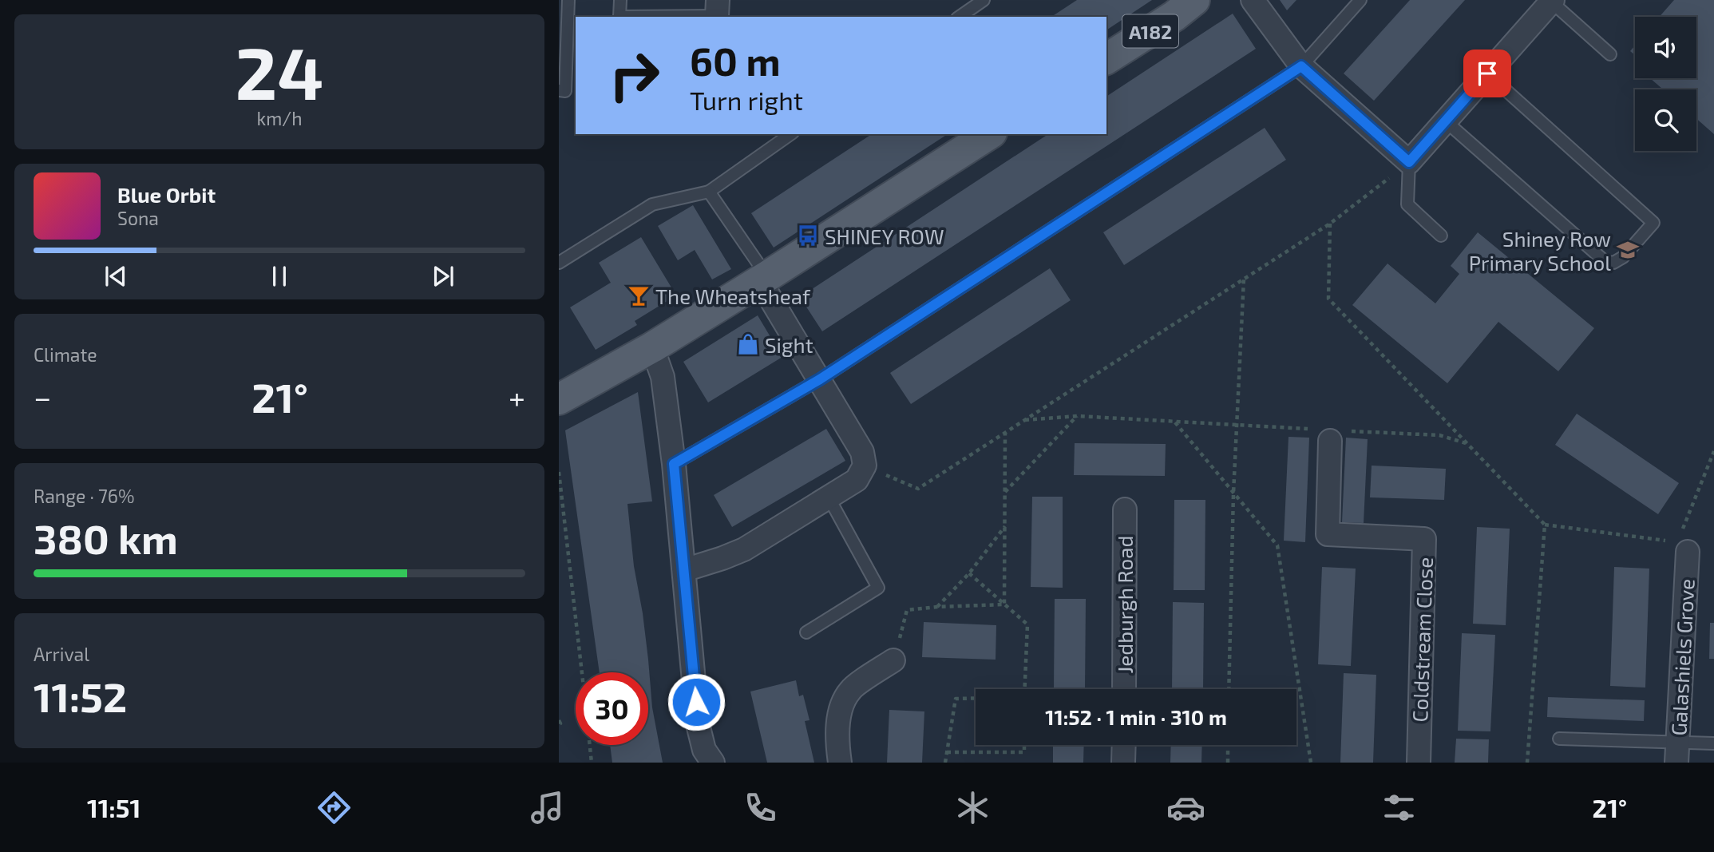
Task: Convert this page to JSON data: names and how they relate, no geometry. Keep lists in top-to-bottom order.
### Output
{
  "streets": {
    "main road": ["A182"],
    "street": ["Jedburgh Road", "Coldstream Close", "Galashiels Grove"]
  },
  "places": {
    "bus stop": ["SHINEY ROW"],
    "school or university": ["Shiney Row Primary School"],
    "bar": ["The Wheatsheaf"],
    "shop": ["Sight"]
  },
  "page": {
    "tile": [
      ["24", "km/h"],
      "Climate",
      ["Range · 76%", "380 km"],
      ["Arrival", "11:52"]
    ],
    "turn": ["60 m", "Turn right"],
    "song": ["Blue Orbit", "Sona"],
    "heat": ["−", "21°", "+"],
    "limit": "30",
    "trip": "11:52 · 1 min · 310 m",
    "tabs": ["11:51", "21°"]
  }
}
